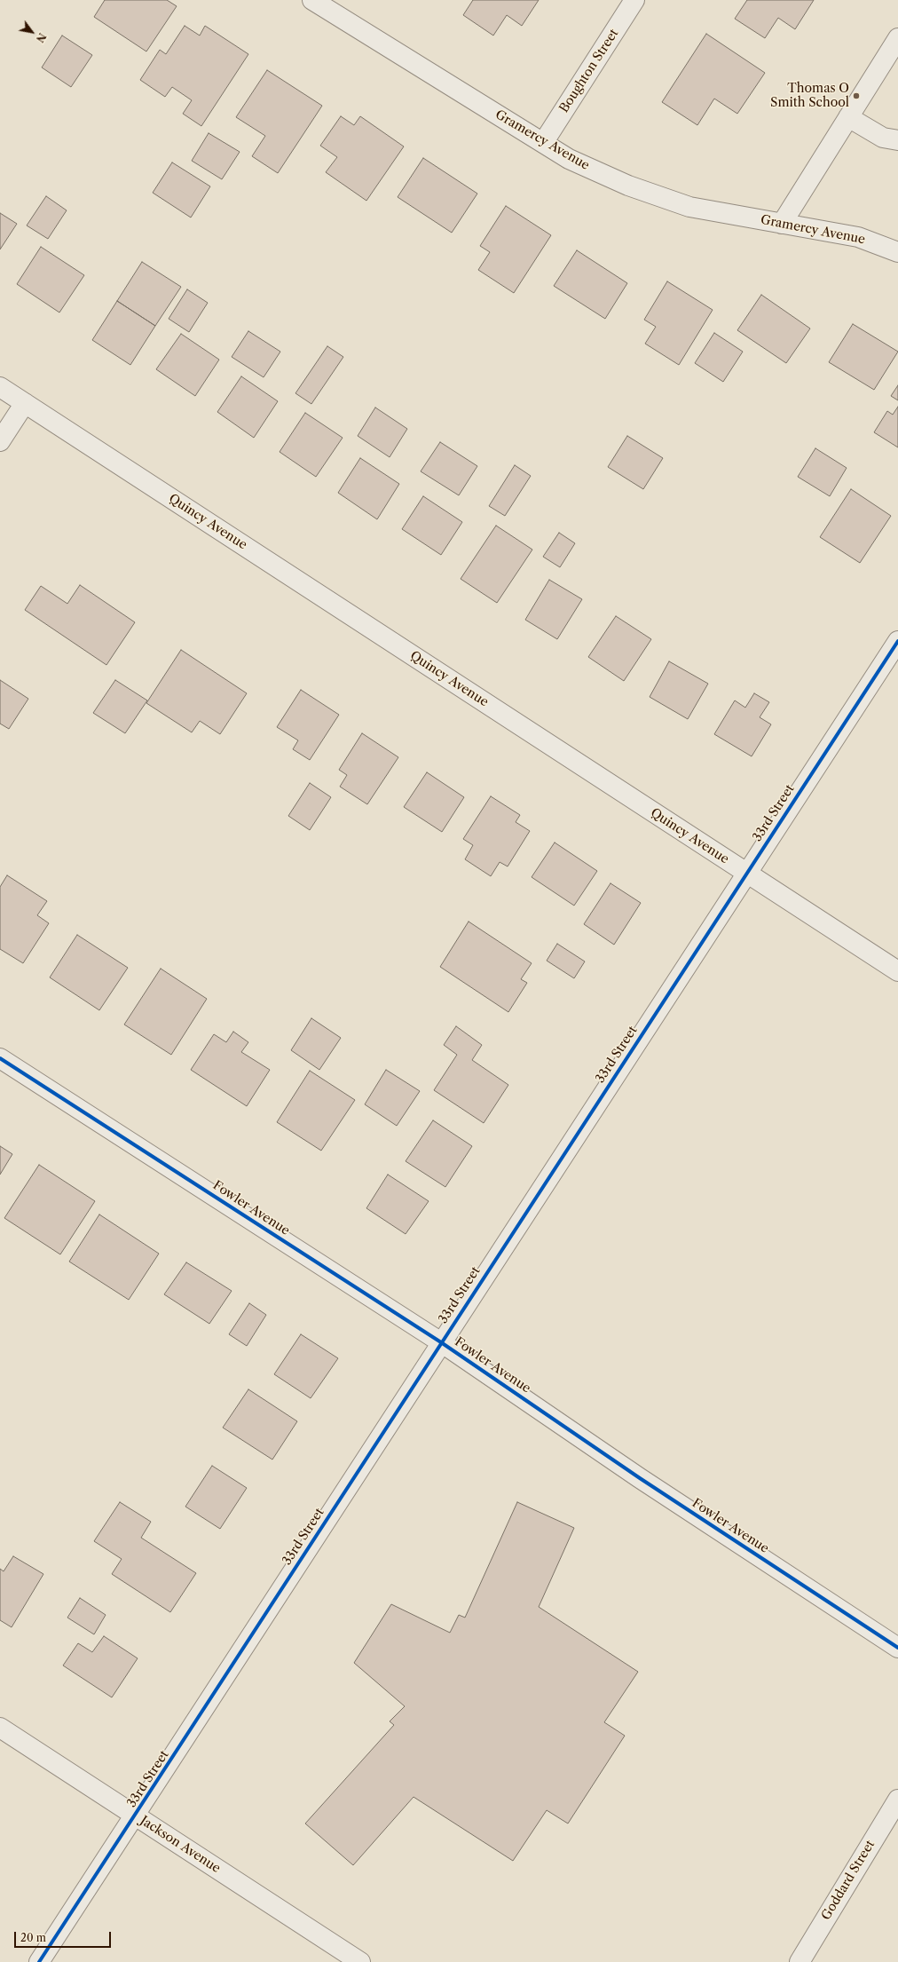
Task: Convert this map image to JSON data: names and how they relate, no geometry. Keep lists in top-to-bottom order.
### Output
{
  "streets": {
    "street": [
      "Boughton Street",
      "Gramercy Avenue",
      "Quincy Avenue",
      "33rd Street",
      "Fowler Avenue",
      "Jackson Avenue",
      "Goddard Street"
    ]
  },
  "crossings": [
    ["Boughton Street", "Gramercy Avenue"],
    ["Quincy Avenue", "33rd Street"],
    ["33rd Street", "Fowler Avenue"],
    ["33rd Street", "Jackson Avenue"]
  ],
  "places": ["Thomas O Smith School"],
  "scale_bar": "20 m",
  "north": "bottom right"
}
